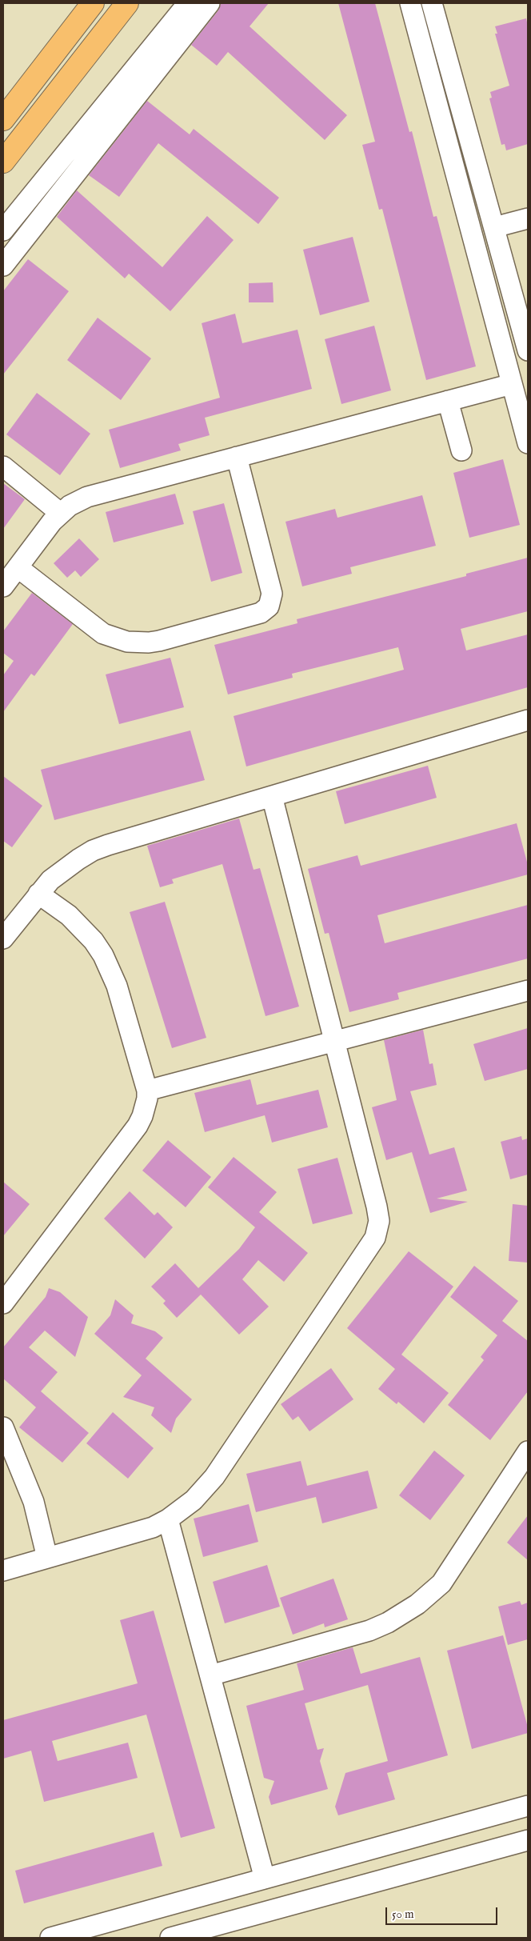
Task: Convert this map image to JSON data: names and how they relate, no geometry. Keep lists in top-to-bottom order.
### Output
{
  "scale_bar": "50 m"
}
